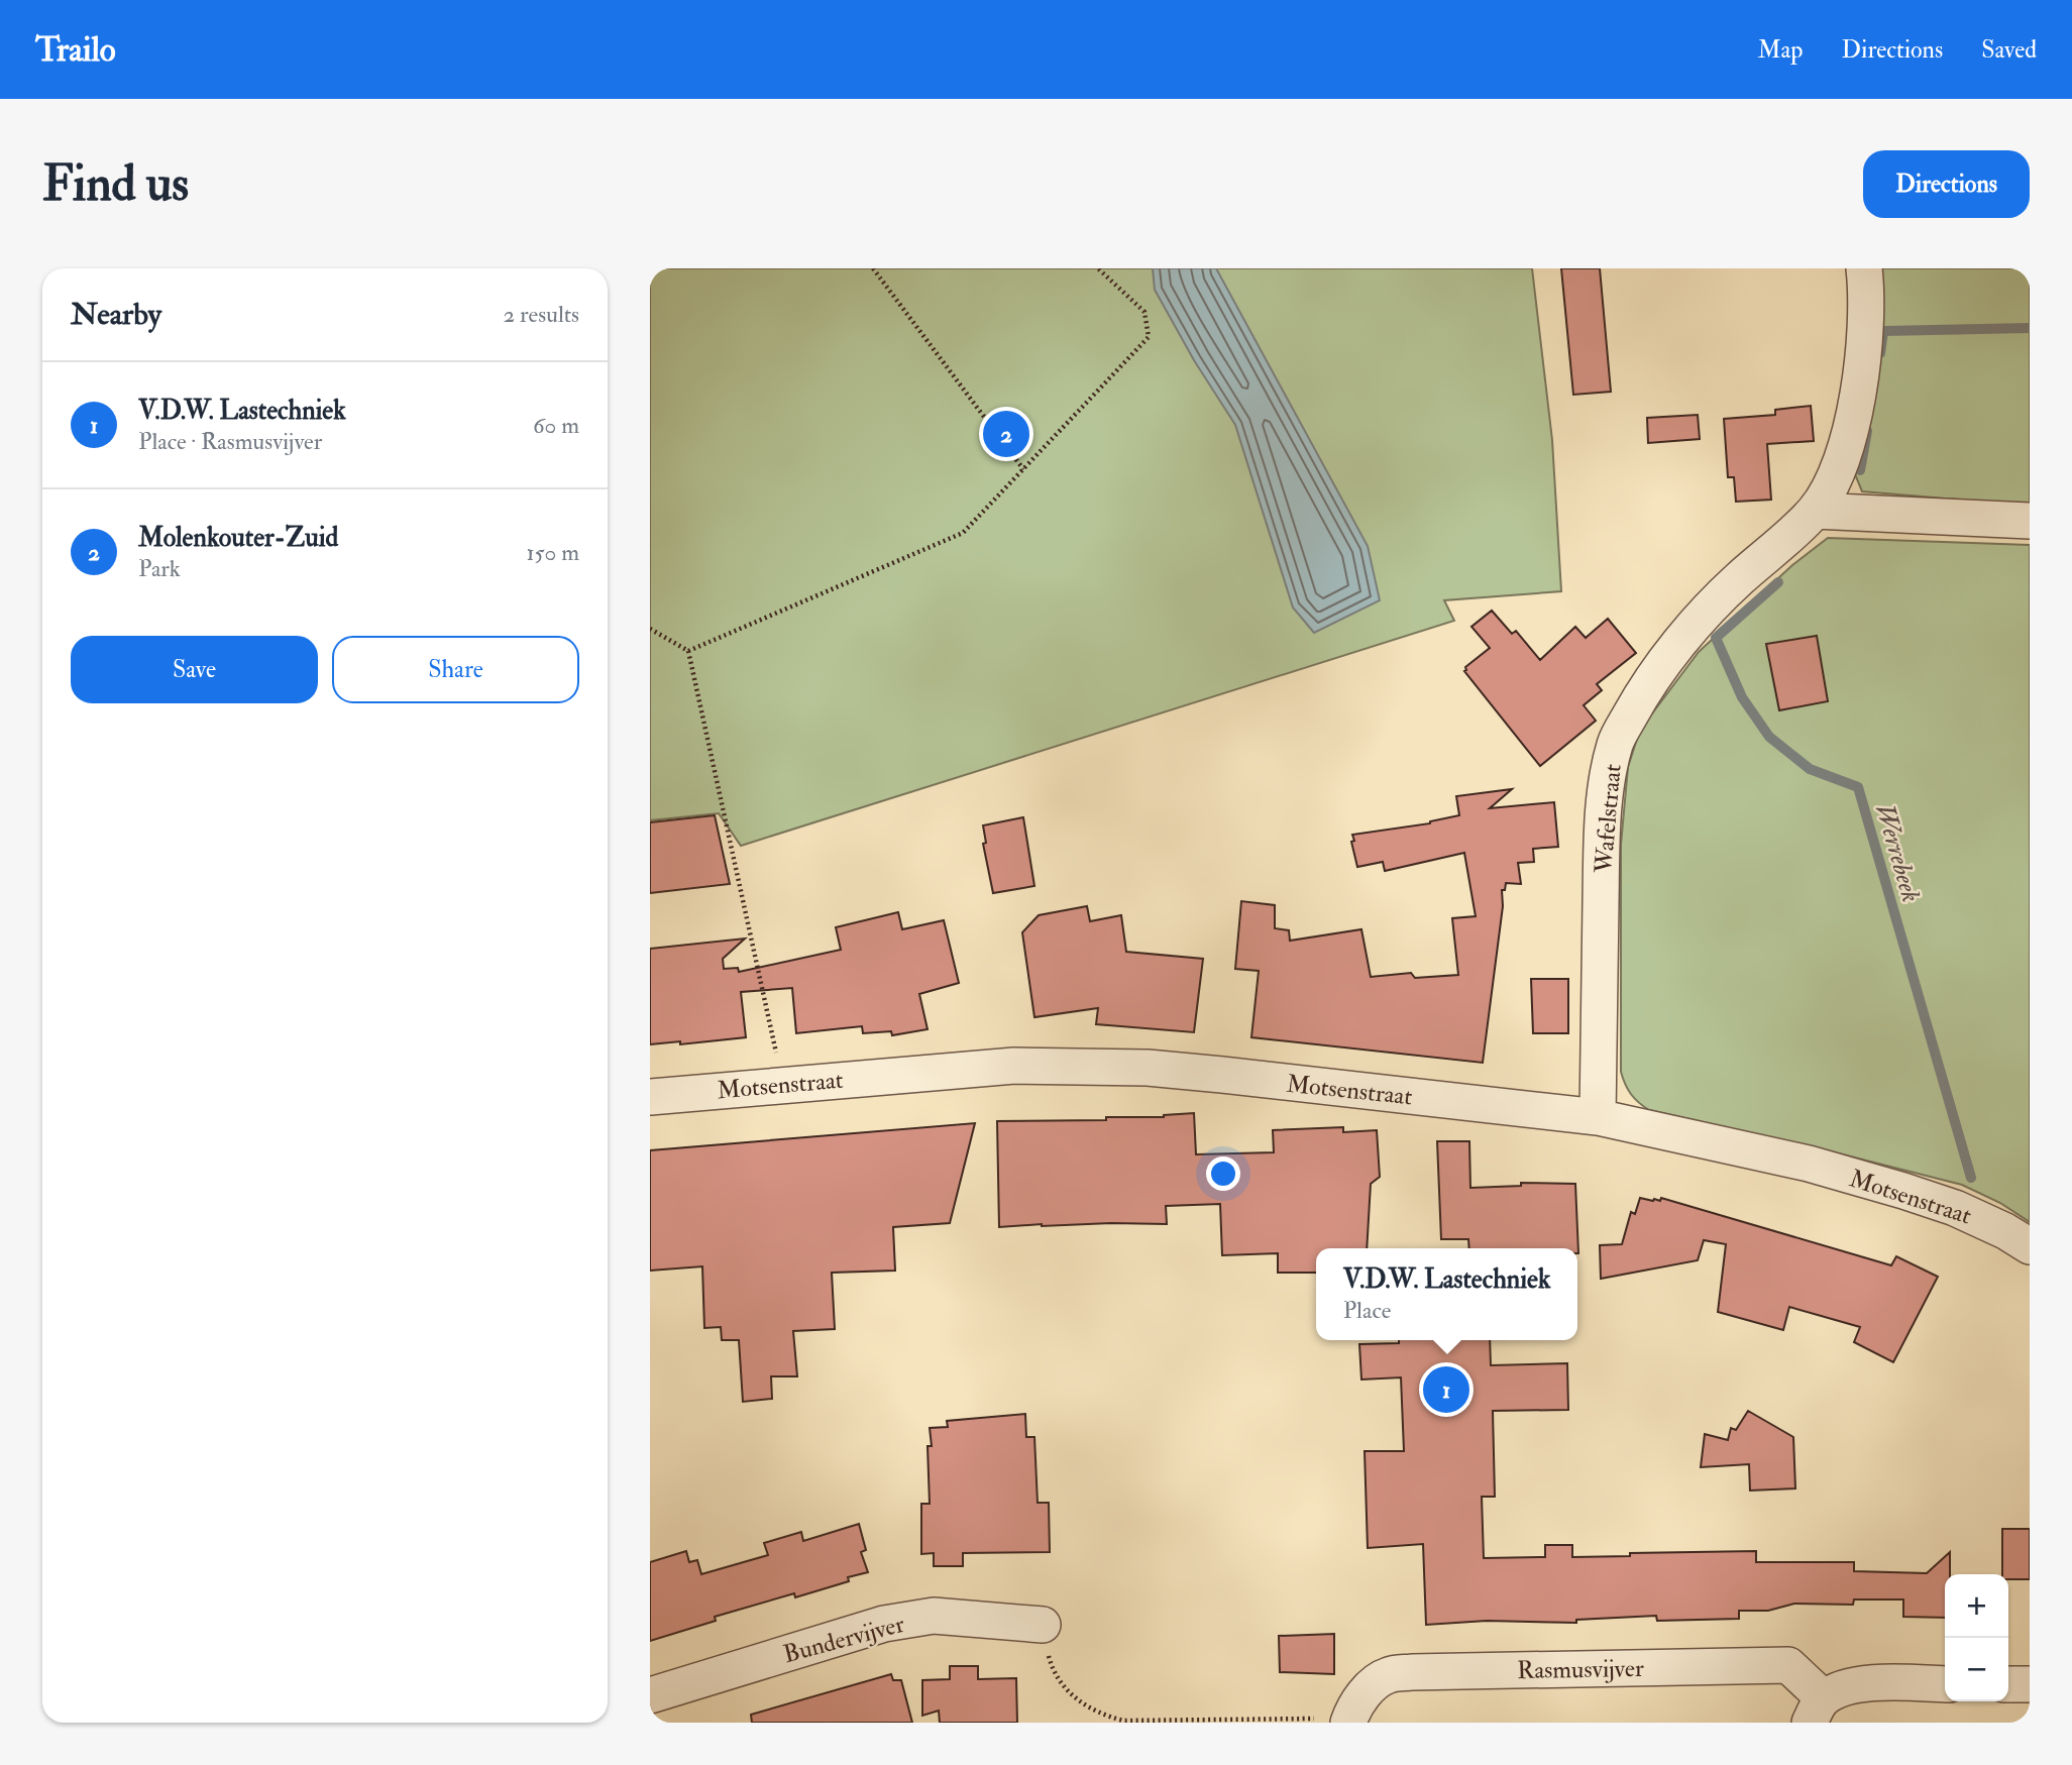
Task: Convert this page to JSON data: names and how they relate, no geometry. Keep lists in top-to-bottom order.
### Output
{
  "streets": {
    "street": [
      "Wafelstraat",
      "Motsenstraat",
      "Bundervijver",
      "Rasmusvijver"
    ]
  },
  "crossings": [
    ["Wafelstraat", "Motsenstraat"]
  ],
  "water": ["Werrebeek"],
  "page": {
    "header": "Trailo",
    "nav": ["Map", "Directions", "Saved"],
    "buttons": [
      "Directions",
      ["Save", "Share"]
    ],
    "title": "Find us",
    "heading": ["Nearby", "2 results"],
    "list": [
      {
        "mark": "1",
        "name": "V.D.W. Lastechniek",
        "note": "Place · Rasmusvijver",
        "value": "60 m"
      },
      {
        "mark": "2",
        "name": "Molenkouter-Zuid",
        "note": "Park",
        "value": "150 m"
      }
    ],
    "pins": ["2", "1"],
    "popup": ["V.D.W. Lastechniek", "Place"],
    "map_buttons": ["+", "−"]
  }
}
